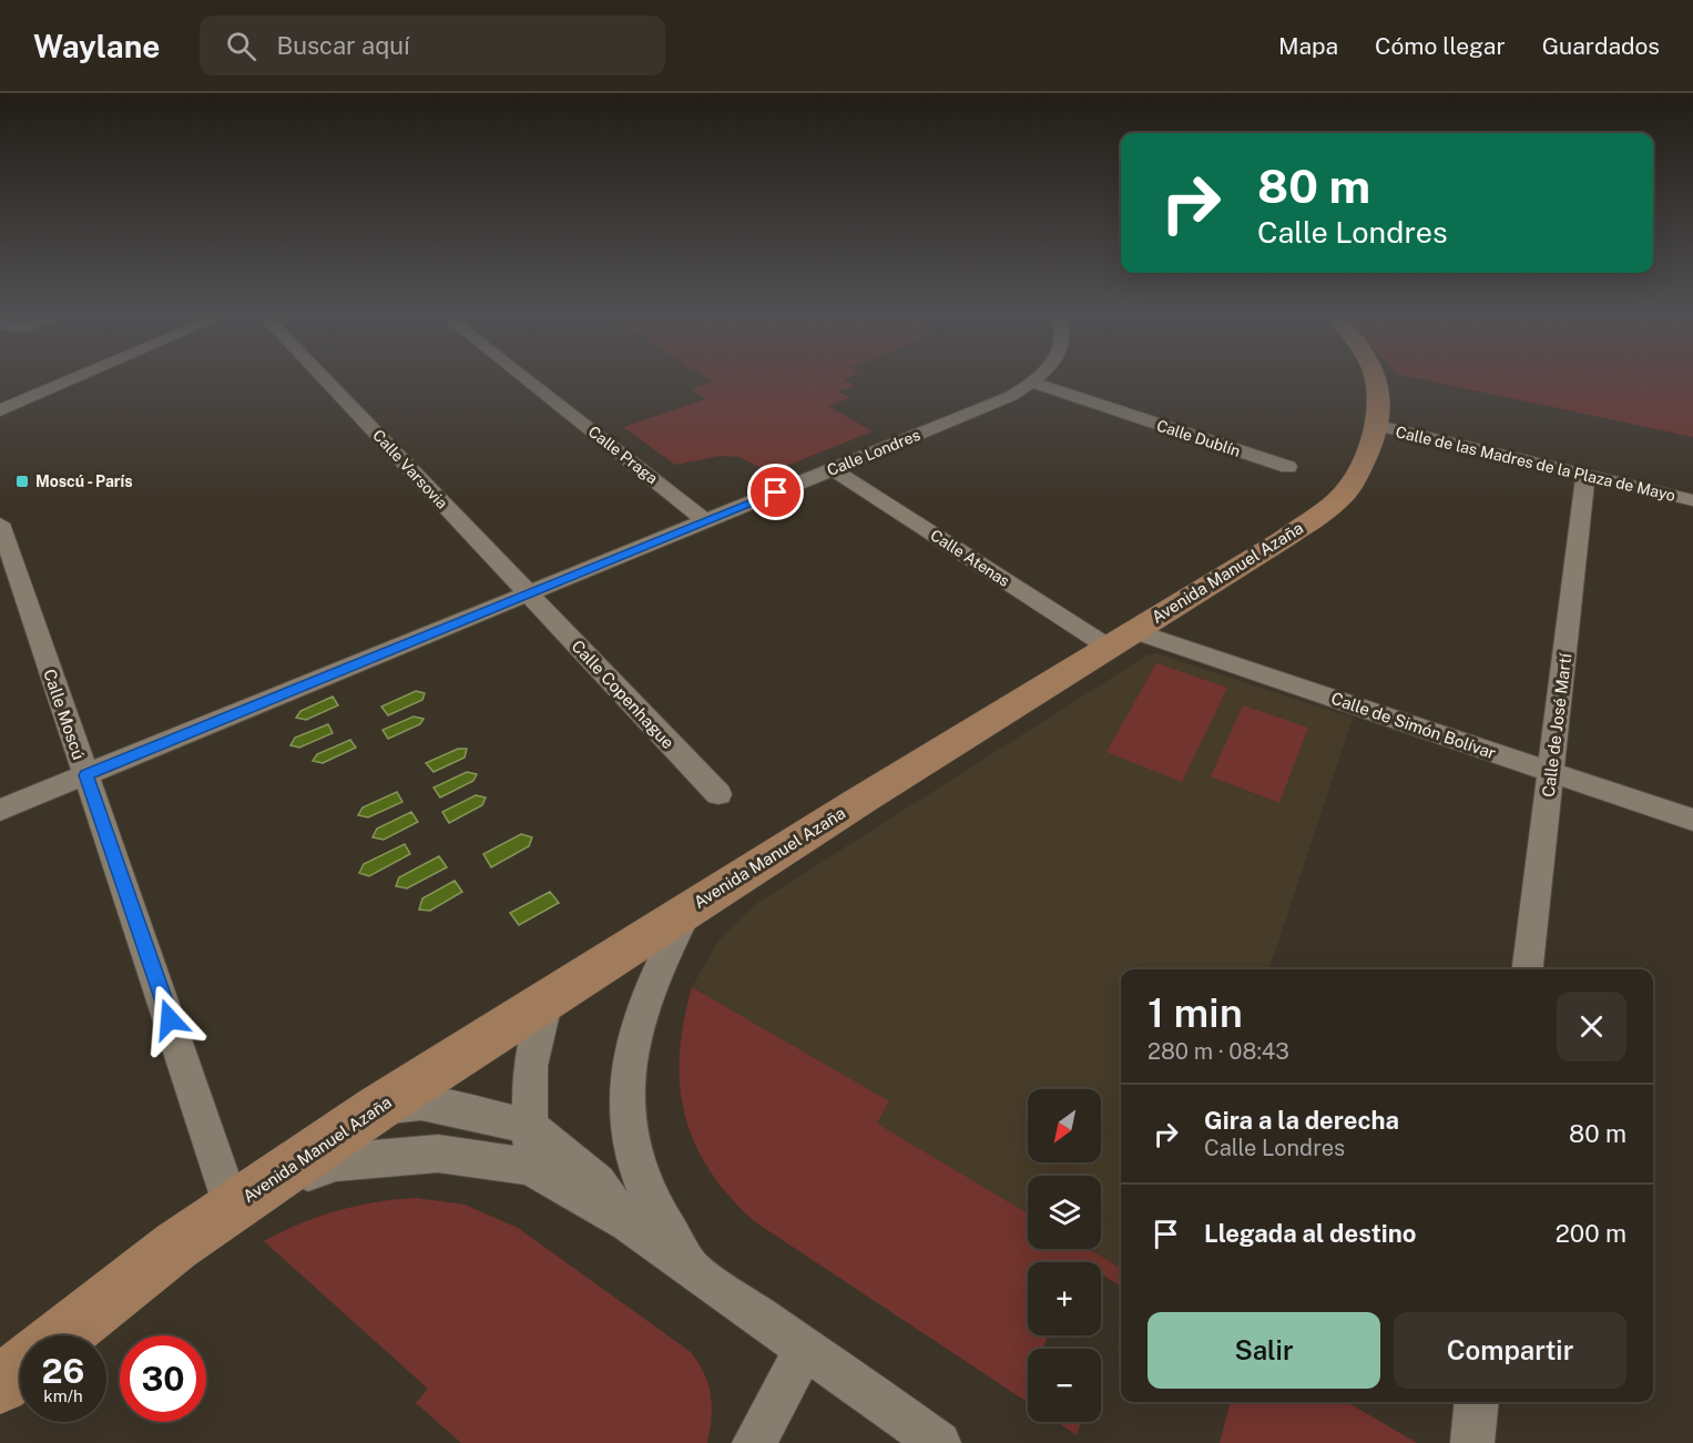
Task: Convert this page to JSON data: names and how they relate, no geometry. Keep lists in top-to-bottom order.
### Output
{
  "streets": {
    "street": [
      "Calle Dublín",
      "Calle Londres",
      "Calle Praga",
      "Calle de las Madres de la Plaza de Mayo",
      "Calle Varsovia",
      "Calle Atenas",
      "Avenida Manuel Azaña",
      "Calle Copenhague",
      "Calle Moscú",
      "Calle de Simón Bolívar",
      "Calle de José Martí"
    ]
  },
  "crossings": [
    ["Calle Dublín", "Calle Londres"],
    ["Calle Londres", "Calle Praga"],
    ["Calle Londres", "Calle Varsovia"],
    ["Calle Londres", "Calle Atenas"],
    ["Calle Londres", "Calle Copenhague"],
    ["Calle Londres", "Calle Moscú"],
    ["Calle de las Madres de la Plaza de Mayo", "Avenida Manuel Azaña"],
    ["Calle de las Madres de la Plaza de Mayo", "Calle de José Martí"],
    ["Calle Varsovia", "Calle Copenhague"],
    ["Calle Atenas", "Avenida Manuel Azaña"],
    ["Calle Atenas", "Calle de Simón Bolívar"],
    ["Avenida Manuel Azaña", "Calle Moscú"],
    ["Avenida Manuel Azaña", "Calle de Simón Bolívar"],
    ["Calle de Simón Bolívar", "Calle de José Martí"]
  ],
  "places": {
    "transit": ["Moscú - París"]
  },
  "north": "bottom left",
  "page": {
    "header": "Waylane",
    "search": "Buscar aquí",
    "nav": ["Mapa", "Cómo llegar", "Guardados"],
    "turn": ["80 m", "Calle Londres"],
    "heading": ["1 min", "280 m · 08:43"],
    "list": [
      {
        "name": "Gira a la derecha",
        "note": "Calle Londres",
        "value": "80 m"
      },
      {
        "name": "Llegada al destino",
        "value": "200 m"
      }
    ],
    "map_buttons": ["+", "−"],
    "buttons": ["Salir", "Compartir"],
    "speed": "26 km/h",
    "limit": "30"
  }
}
